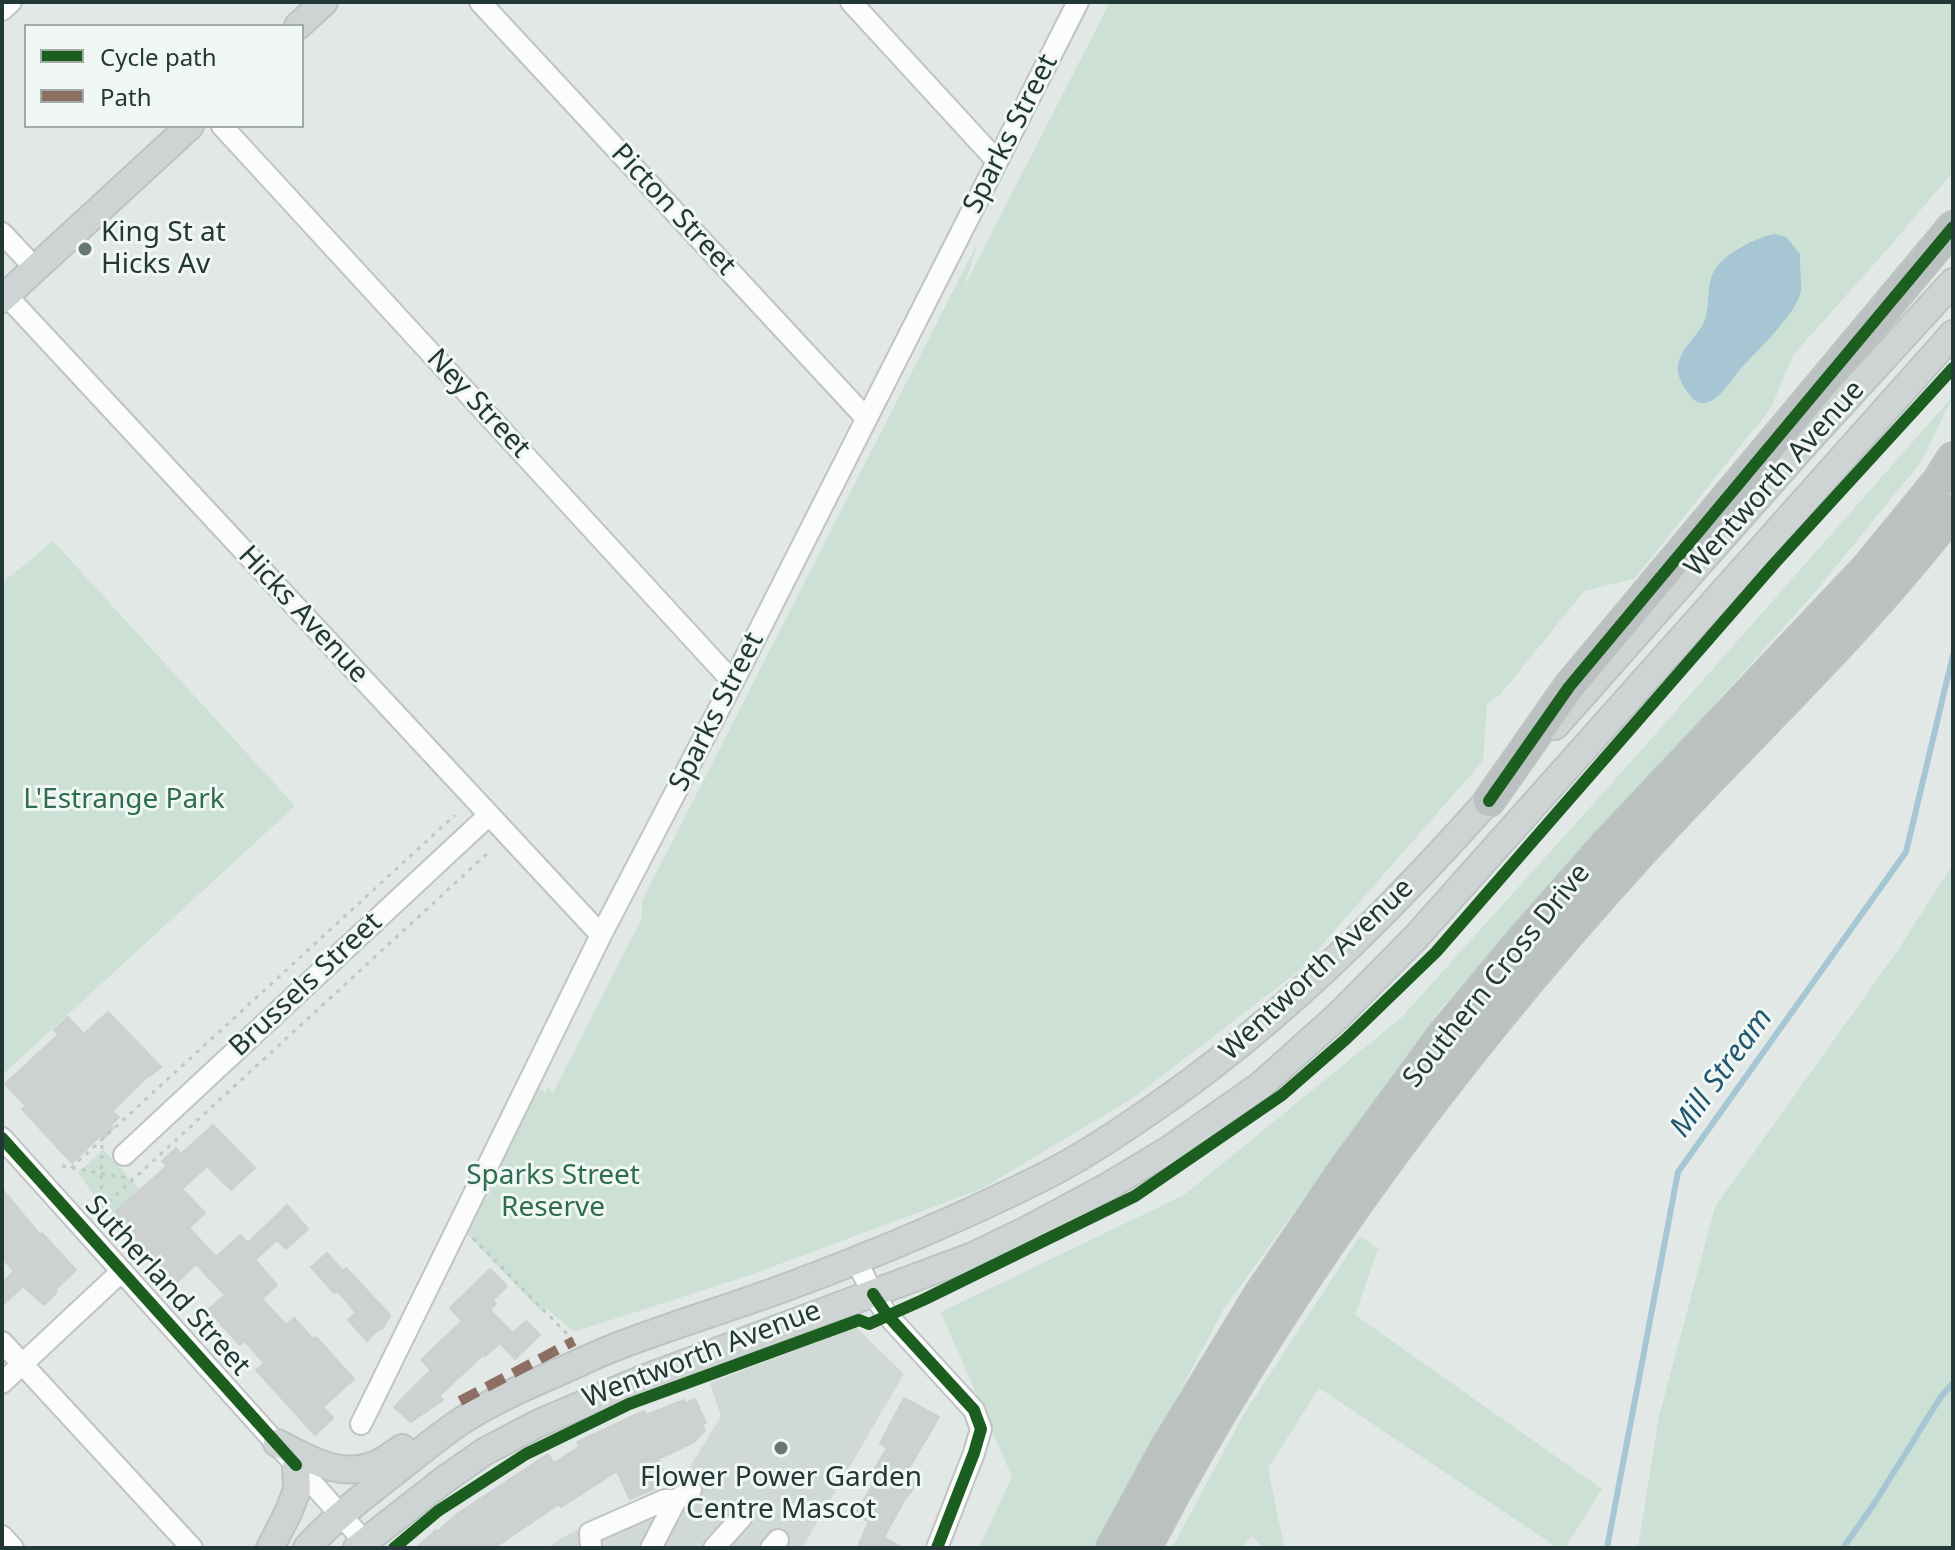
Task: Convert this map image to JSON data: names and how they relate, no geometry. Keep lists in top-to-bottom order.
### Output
{
  "streets": {
    "highway": ["Southern Cross Drive"],
    "main road": ["Wentworth Avenue"],
    "street": [
      "Sparks Street",
      "Picton Street",
      "Ney Street",
      "Hicks Avenue",
      "Brussels Street",
      "Sutherland Street"
    ]
  },
  "crossings": [
    ["Sparks Street", "Picton Street"],
    ["Sparks Street", "Ney Street"],
    ["Sparks Street", "Hicks Avenue"],
    ["Wentworth Avenue", "Sutherland Street"],
    ["Hicks Avenue", "Brussels Street"]
  ],
  "water": ["Mill Stream"],
  "parks": ["L'Estrange Park", "Sparks Street Reserve"],
  "places": ["King St at Hicks Av", "Flower Power Garden Centre Mascot"],
  "legend": ["Cycle path", "Path"]
}
